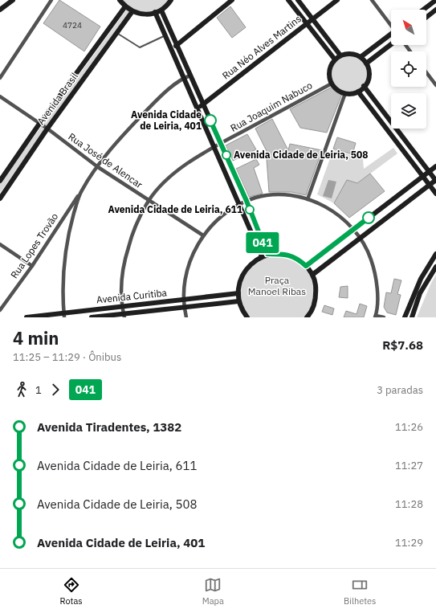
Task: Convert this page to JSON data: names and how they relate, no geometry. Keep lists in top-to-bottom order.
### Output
{
  "streets": {
    "main road": ["Rua Néo Alves Martins", "Avenida Brasil", "Avenida Curitiba"],
    "street": ["Rua Joaquim Nabuco", "Rua José de Alencar", "Rua Lopes Trovão"]
  },
  "crossings": [
    ["Avenida Brasil", "Rua José de Alencar"],
    ["Rua Joaquim Nabuco", "Rua José de Alencar"],
    ["Rua Joaquim Nabuco", "Avenida Curitiba"],
    ["Rua José de Alencar", "Rua Lopes Trovão"]
  ],
  "parks": ["Praça Manoel Ribas"],
  "places": ["Avenida Cidade de Leiria, 401", "Avenida Cidade de Leiria, 508", "Avenida Cidade de Leiria, 611"],
  "lines": ["bus line 041"],
  "house_numbers": ["4724"],
  "north": "top left",
  "page": {
    "on_map": "041",
    "heading": ["4 min", "11:25 – 11:29 · Ônibus", "R$7.68"],
    "legs": ["1", "041", "3 paradas"],
    "list": [
      {
        "name": "Avenida Tiradentes, 1382",
        "value": "11:26"
      },
      {
        "name": "Avenida Cidade de Leiria, 611",
        "value": "11:27"
      },
      {
        "name": "Avenida Cidade de Leiria, 508",
        "value": "11:28"
      },
      {
        "name": "Avenida Cidade de Leiria, 401",
        "value": "11:29"
      }
    ],
    "tabs": ["Rotas", "Mapa", "Bilhetes"]
  }
}
